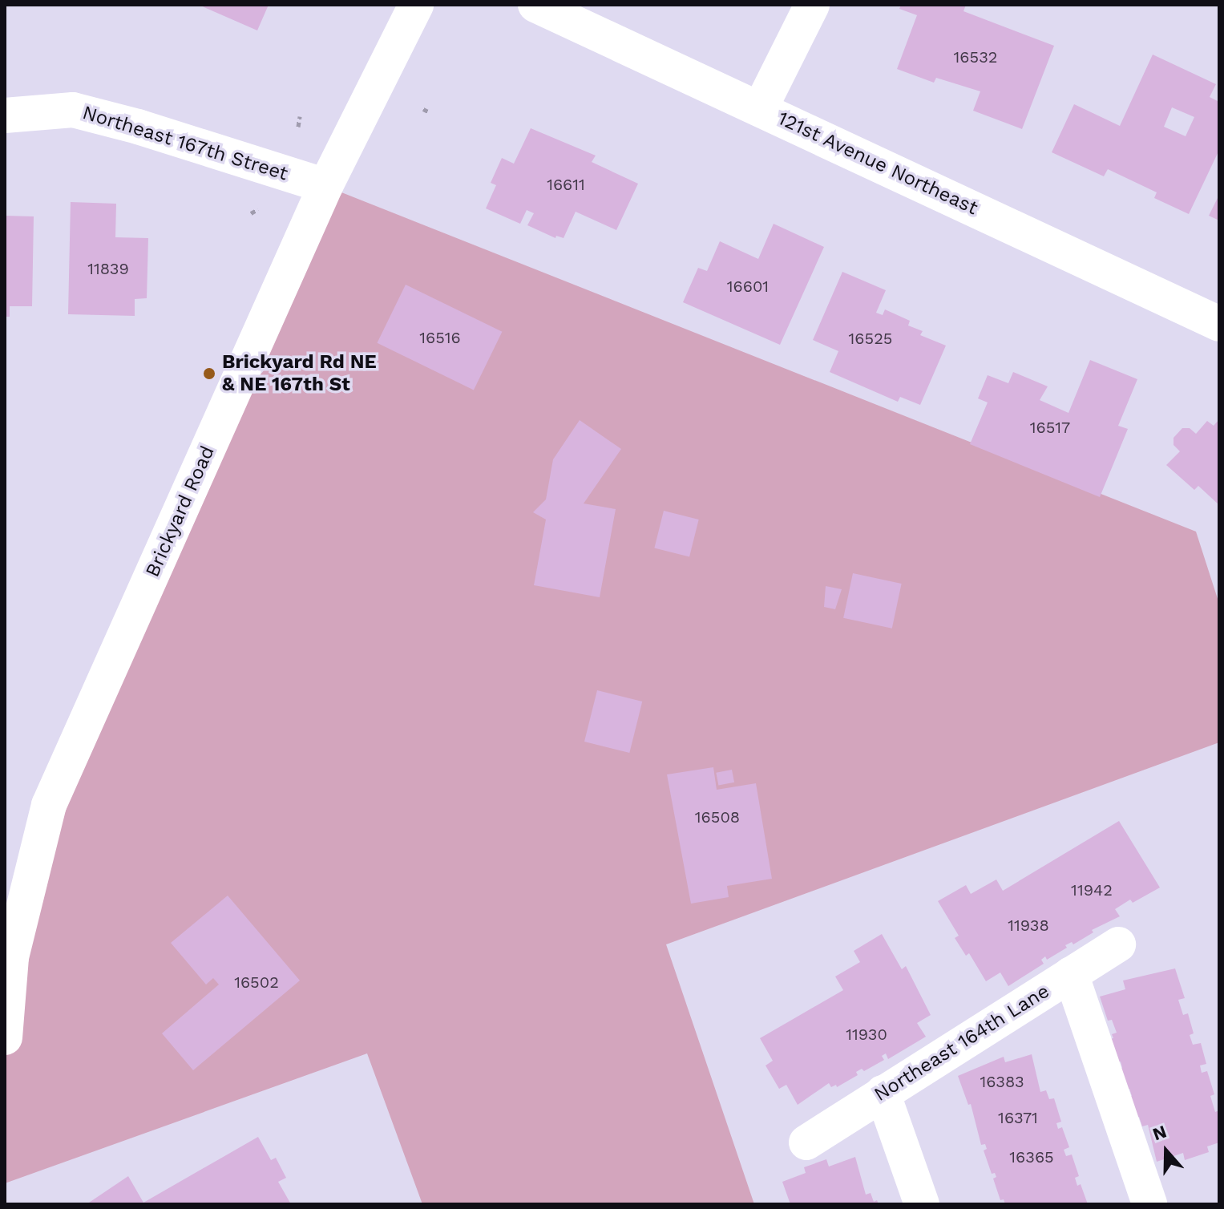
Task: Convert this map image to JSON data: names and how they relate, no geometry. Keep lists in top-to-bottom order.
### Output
{
  "streets": {
    "street": [
      "Northeast 167th Street",
      "121st Avenue Northeast",
      "Brickyard Road",
      "Northeast 164th Lane"
    ]
  },
  "crossings": [
    ["Northeast 167th Street", "Brickyard Road"]
  ],
  "places": ["Brickyard Rd NE & NE 167th St"],
  "house_numbers": [
    "16532",
    "16611",
    "11839",
    "16601",
    "16516",
    "16525",
    "16517",
    "16508",
    "11942",
    "11938",
    "16502",
    "11930",
    "16383",
    "16371",
    "16365"
  ],
  "north": "top"
}
